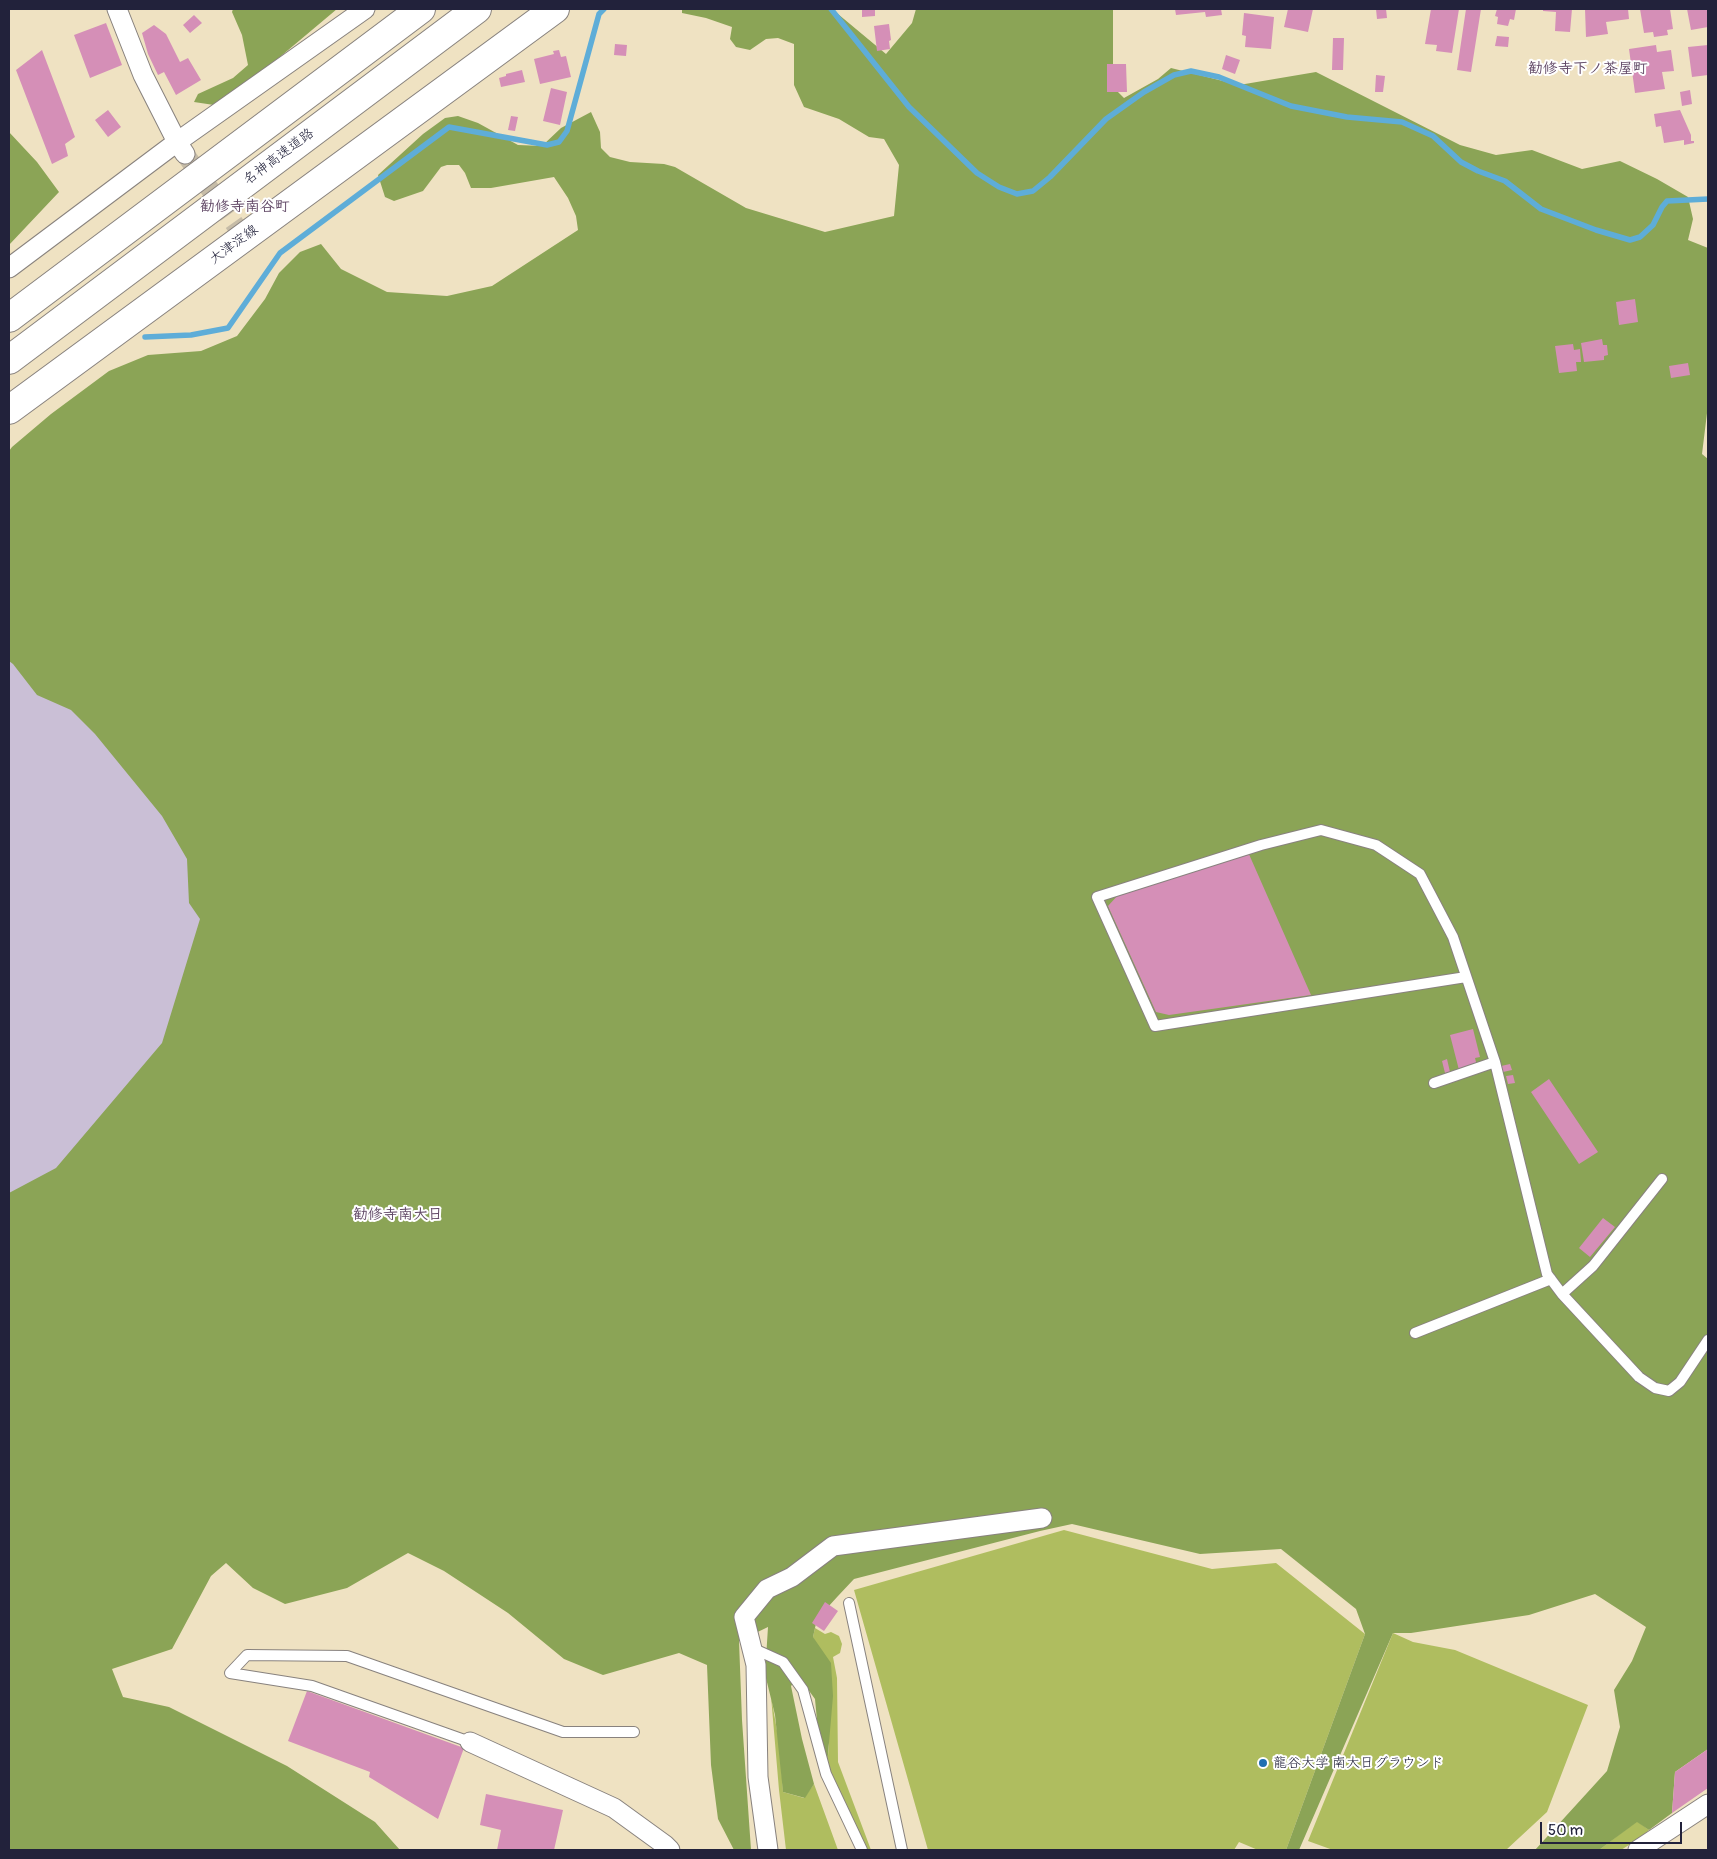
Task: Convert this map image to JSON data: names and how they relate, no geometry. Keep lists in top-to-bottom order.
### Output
{
  "streets": {
    "main road": ["名神高速道路", "大津淀線"]
  },
  "districts": ["勧修寺下ノ茶屋町", "勧修寺南谷町", "勧修寺南大日"],
  "places": ["龍谷大学 南大日グラウンド"],
  "scale_bar": "50 m"
}
